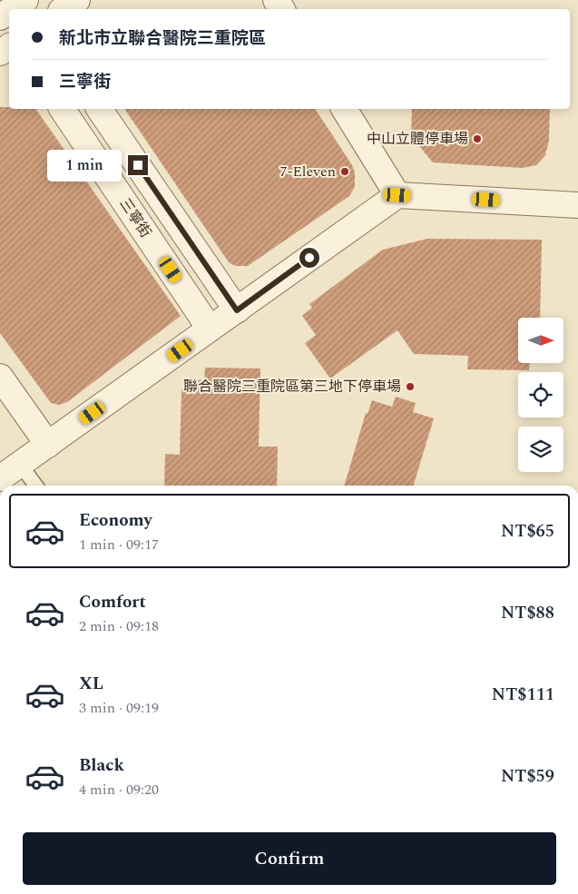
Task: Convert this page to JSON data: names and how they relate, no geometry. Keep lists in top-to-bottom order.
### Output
{
  "streets": {
    "street": ["三寧街"]
  },
  "places": ["中山立體停車場", "7-Eleven", "聯合醫院三重院區第三地下停車場"],
  "north": "right",
  "page": {
    "banner": ["新北市立聯合醫院三重院區", "三寧街"],
    "bubble": "1 min",
    "list": [
      {
        "name": "Economy",
        "note": "1 min · 09:17",
        "value": "NT$65"
      },
      {
        "name": "Comfort",
        "note": "2 min · 09:18",
        "value": "NT$88"
      },
      {
        "name": "XL",
        "note": "3 min · 09:19",
        "value": "NT$111"
      },
      {
        "name": "Black",
        "note": "4 min · 09:20",
        "value": "NT$59"
      }
    ],
    "buttons": "Confirm"
  }
}
